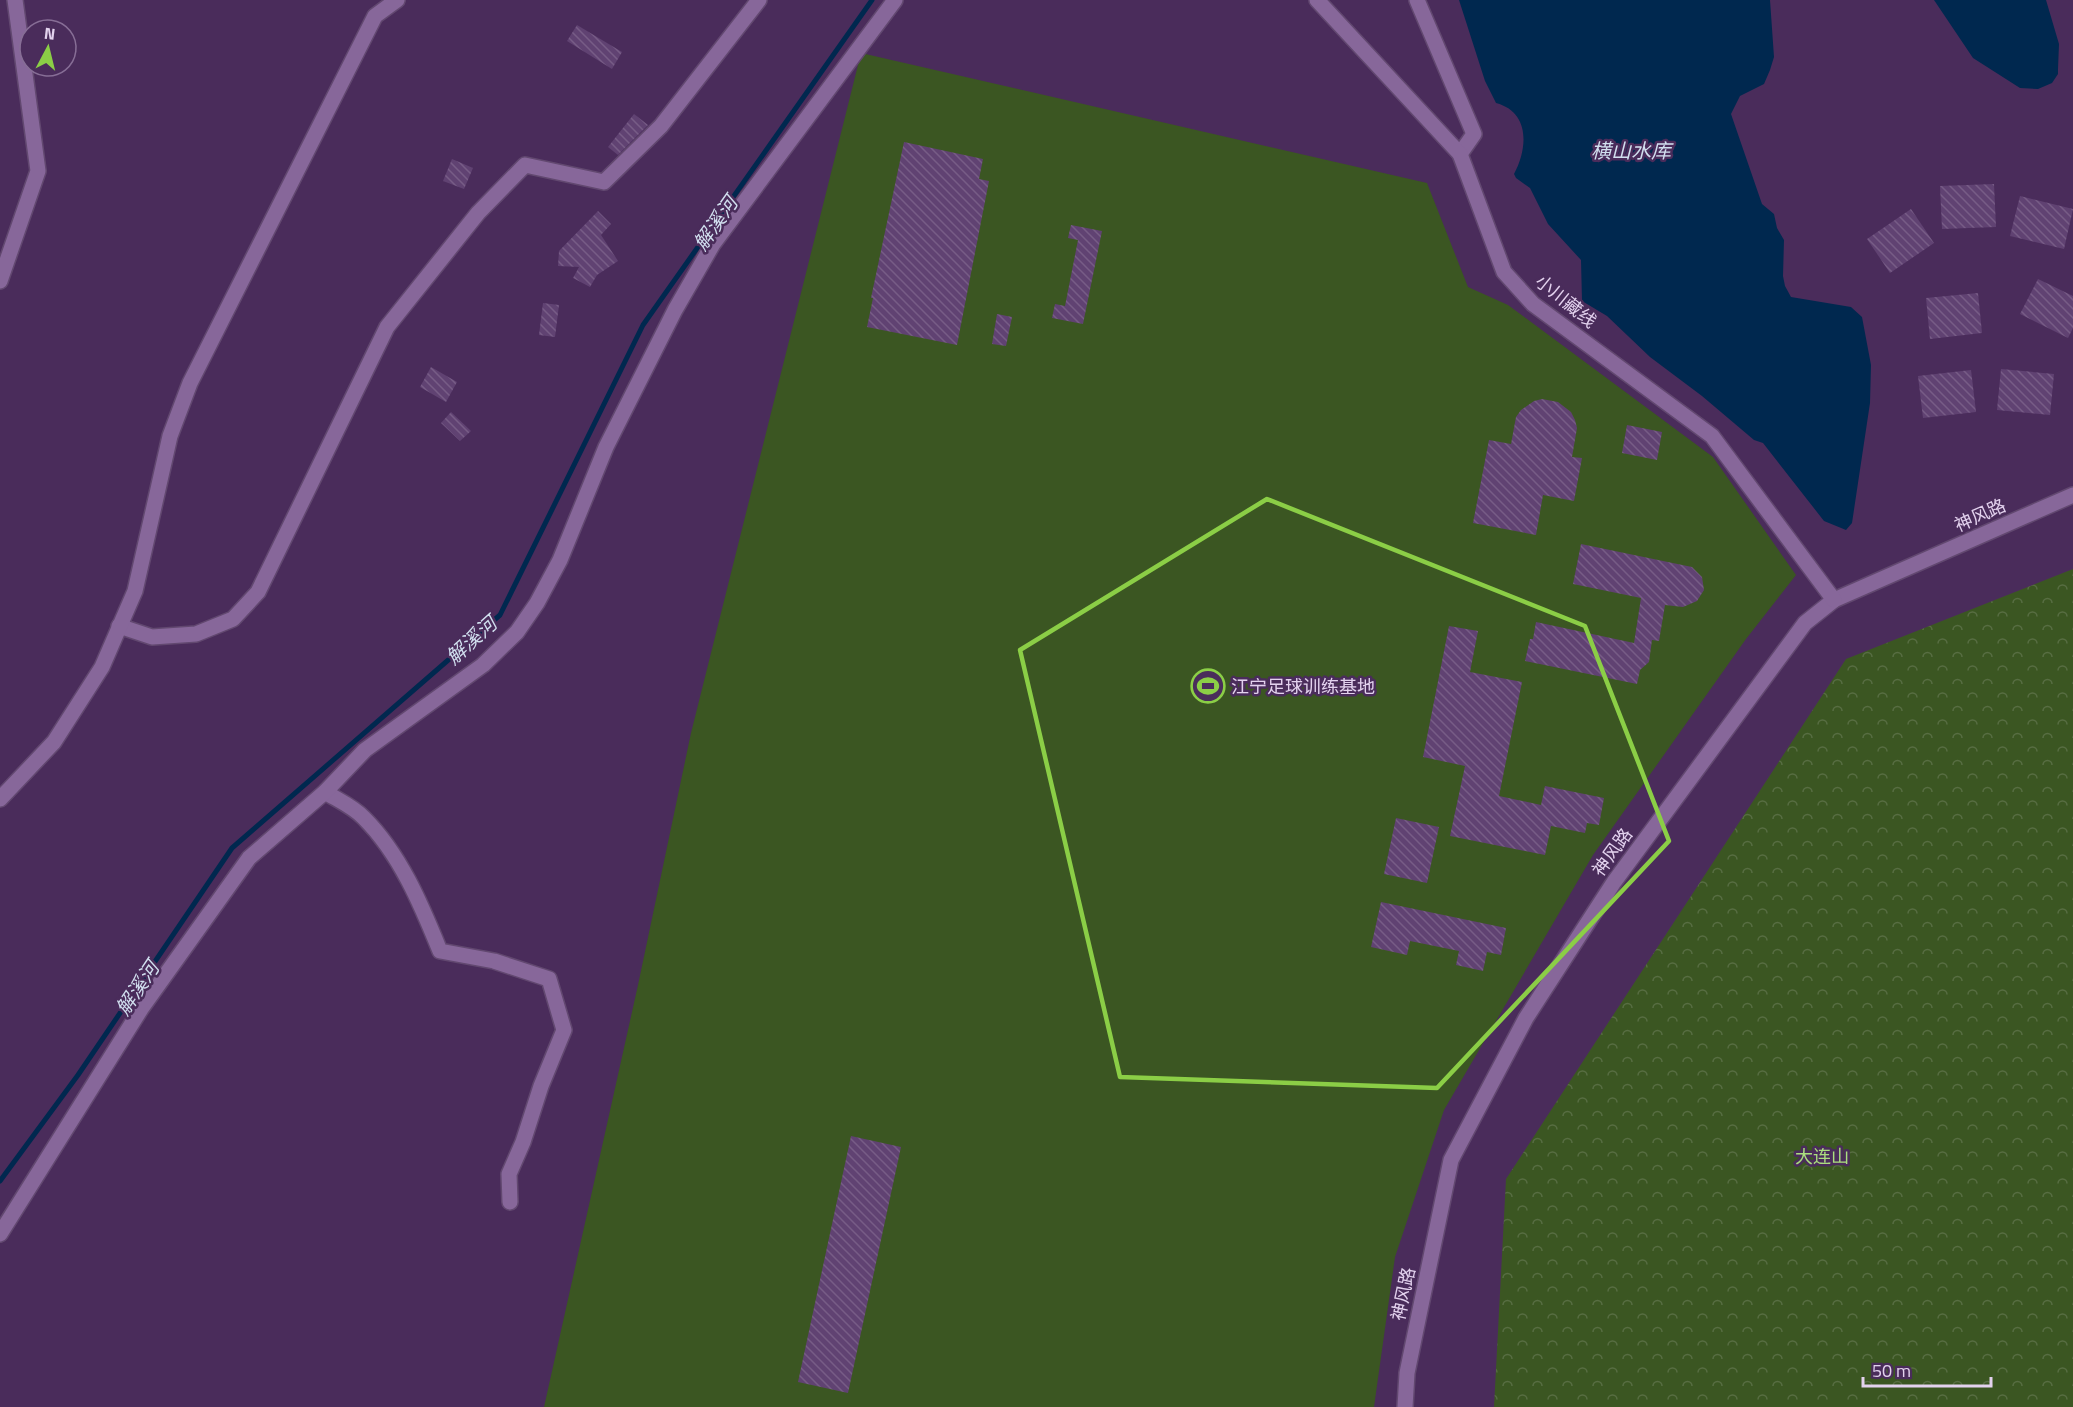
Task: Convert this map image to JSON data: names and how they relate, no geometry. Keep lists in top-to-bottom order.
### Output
{
  "streets": {
    "street": ["小川藏线", "神风路"]
  },
  "crossings": [
    ["小川藏线", "神风路"]
  ],
  "water": ["横山水库", "解溪河"],
  "parks": ["大连山"],
  "places": {
    "sports": ["江宁足球训练基地"]
  },
  "scale_bar": "50 m",
  "north": "top"
}
